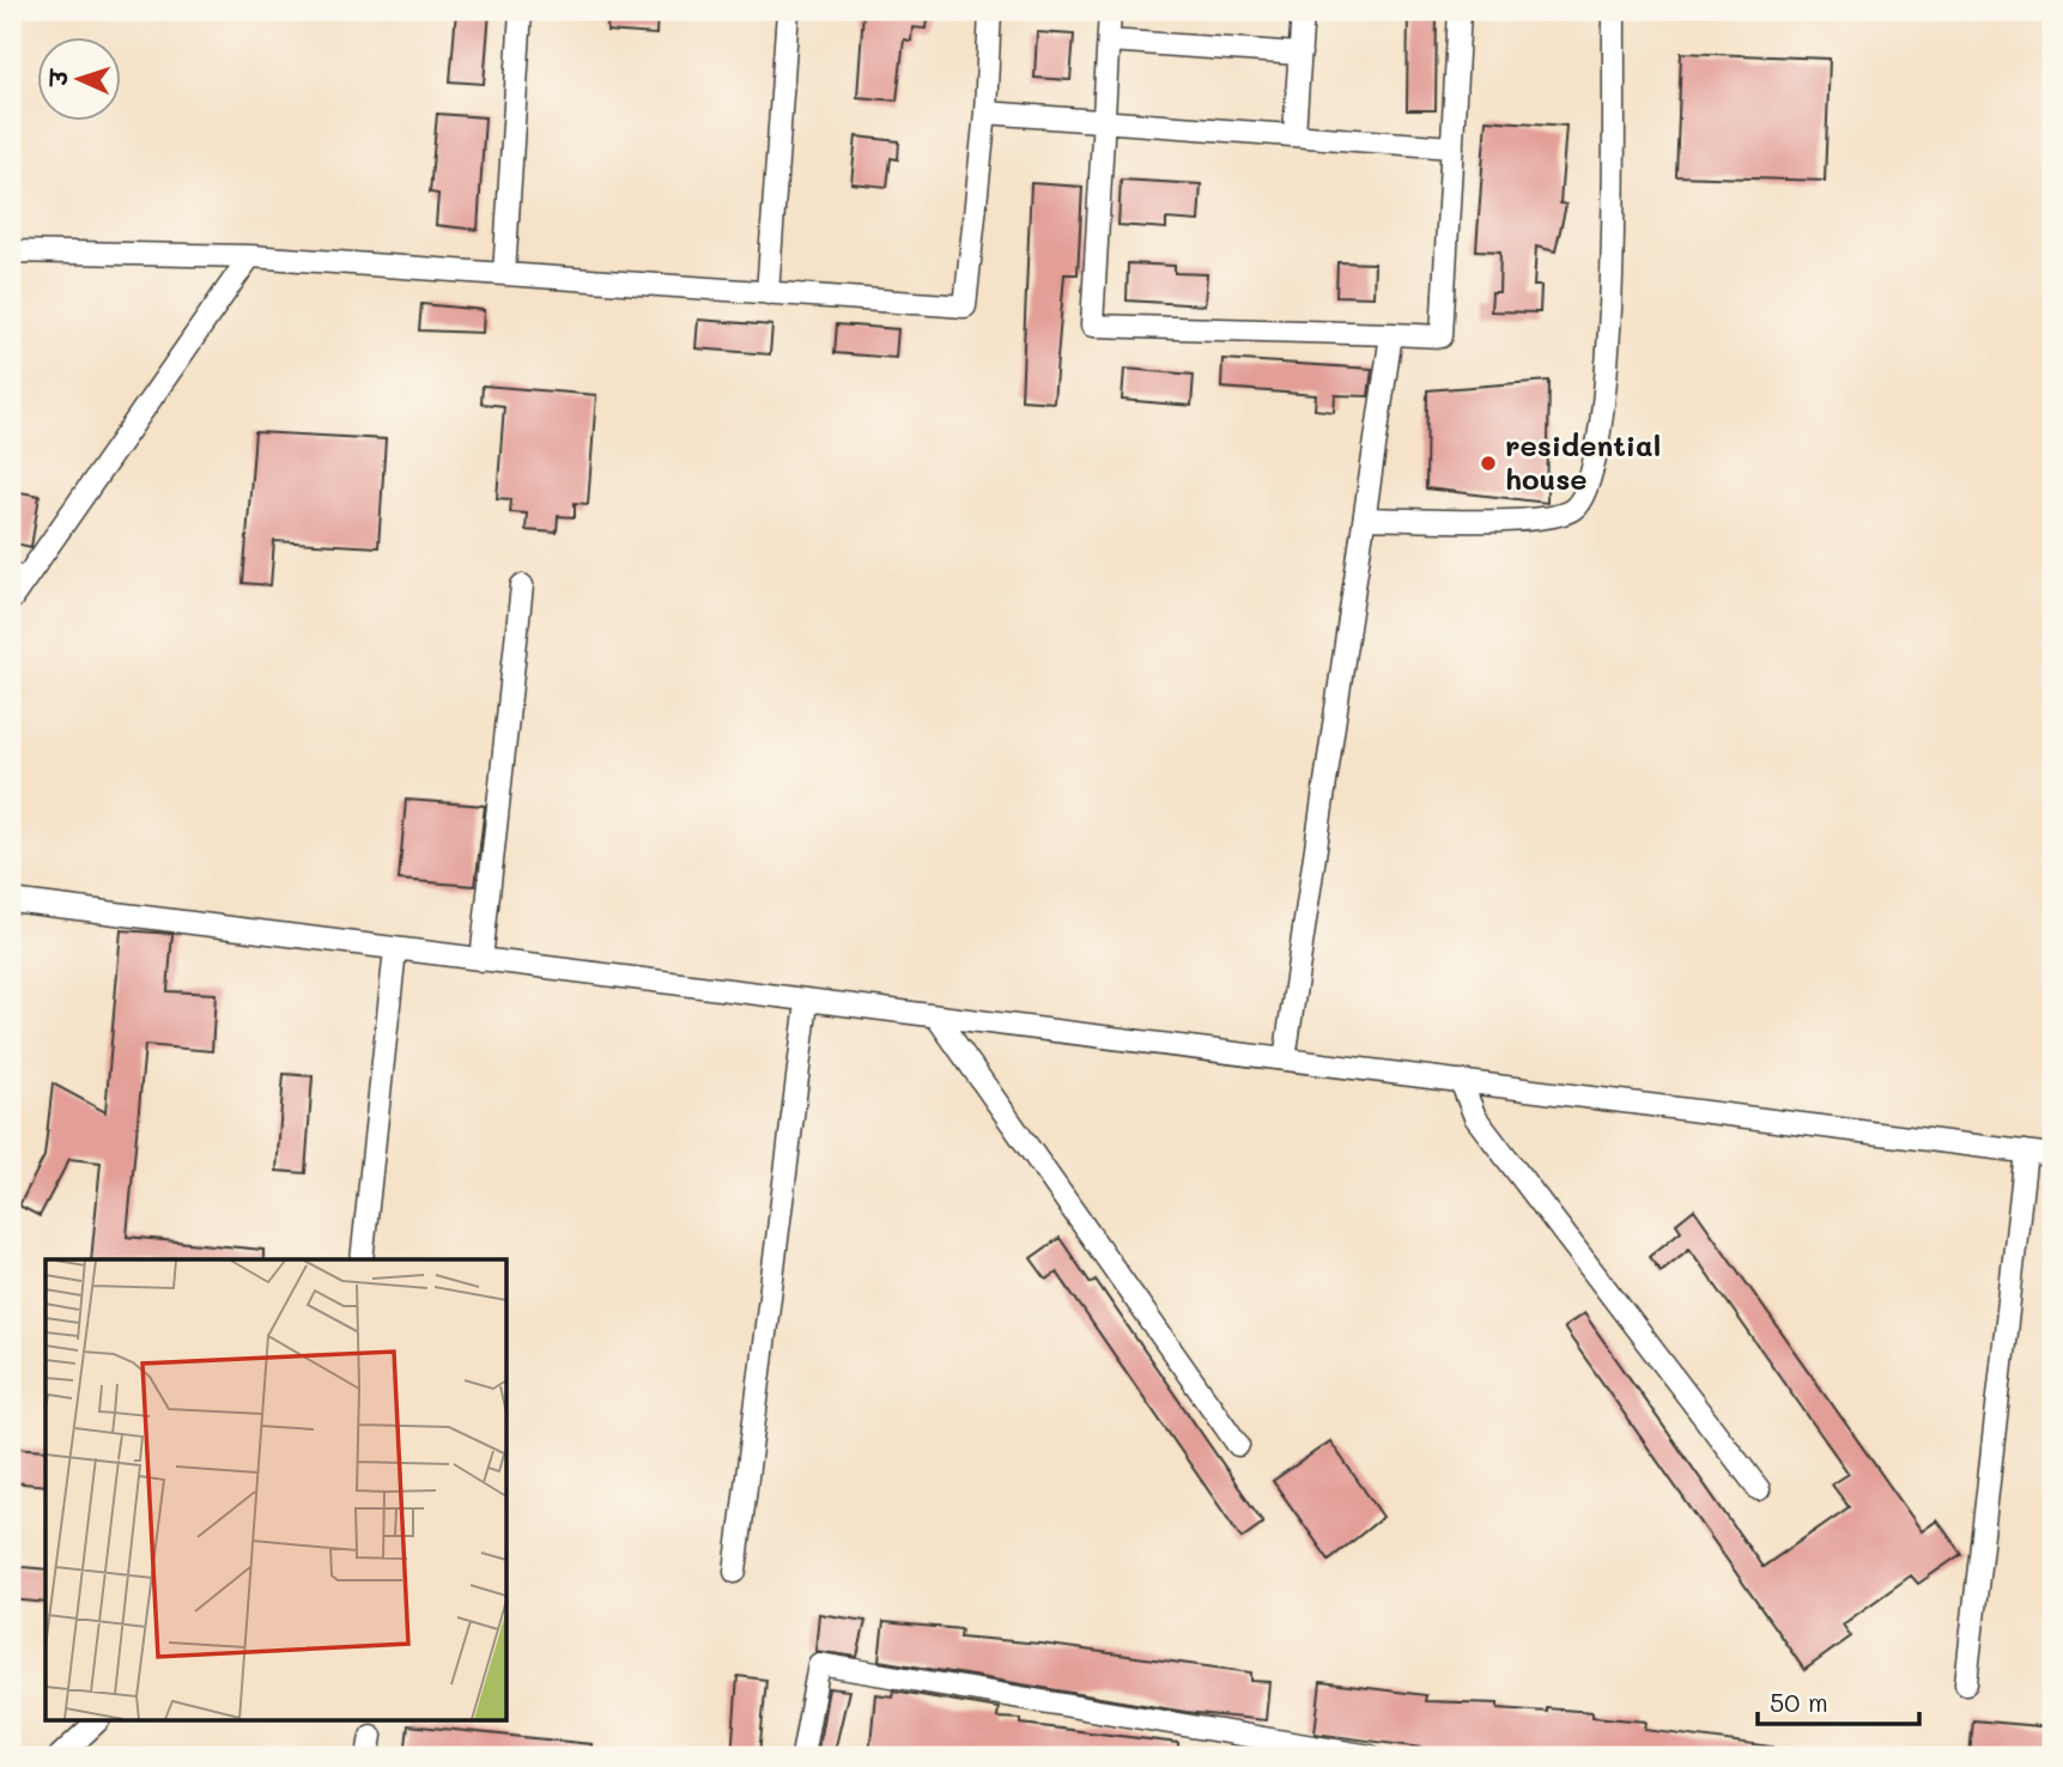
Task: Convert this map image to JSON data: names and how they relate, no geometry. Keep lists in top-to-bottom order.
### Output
{
  "places": ["residential house"],
  "scale_bar": "50 m",
  "north": "left"
}
